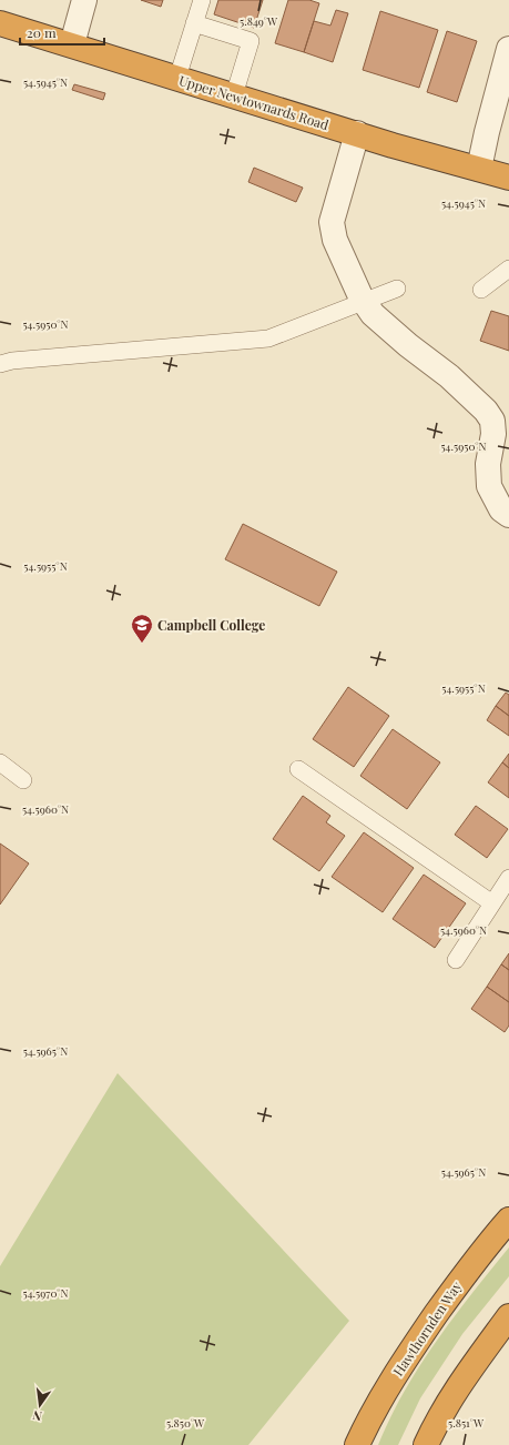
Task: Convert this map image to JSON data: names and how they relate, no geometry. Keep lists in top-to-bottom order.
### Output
{
  "streets": {
    "highway": ["Upper Newtownards Road", "Hawthornden Way"]
  },
  "places": {
    "school or university": ["Campbell College"]
  },
  "scale_bar": "20 m",
  "north": "bottom",
  "coordinates": [
    "5.849°W",
    "54.5945°N",
    "54.5950°N",
    "54.5955°N",
    "54.5960°N",
    "54.5965°N",
    "54.5970°N",
    "5.850°W",
    "5.851°W"
  ]
}
